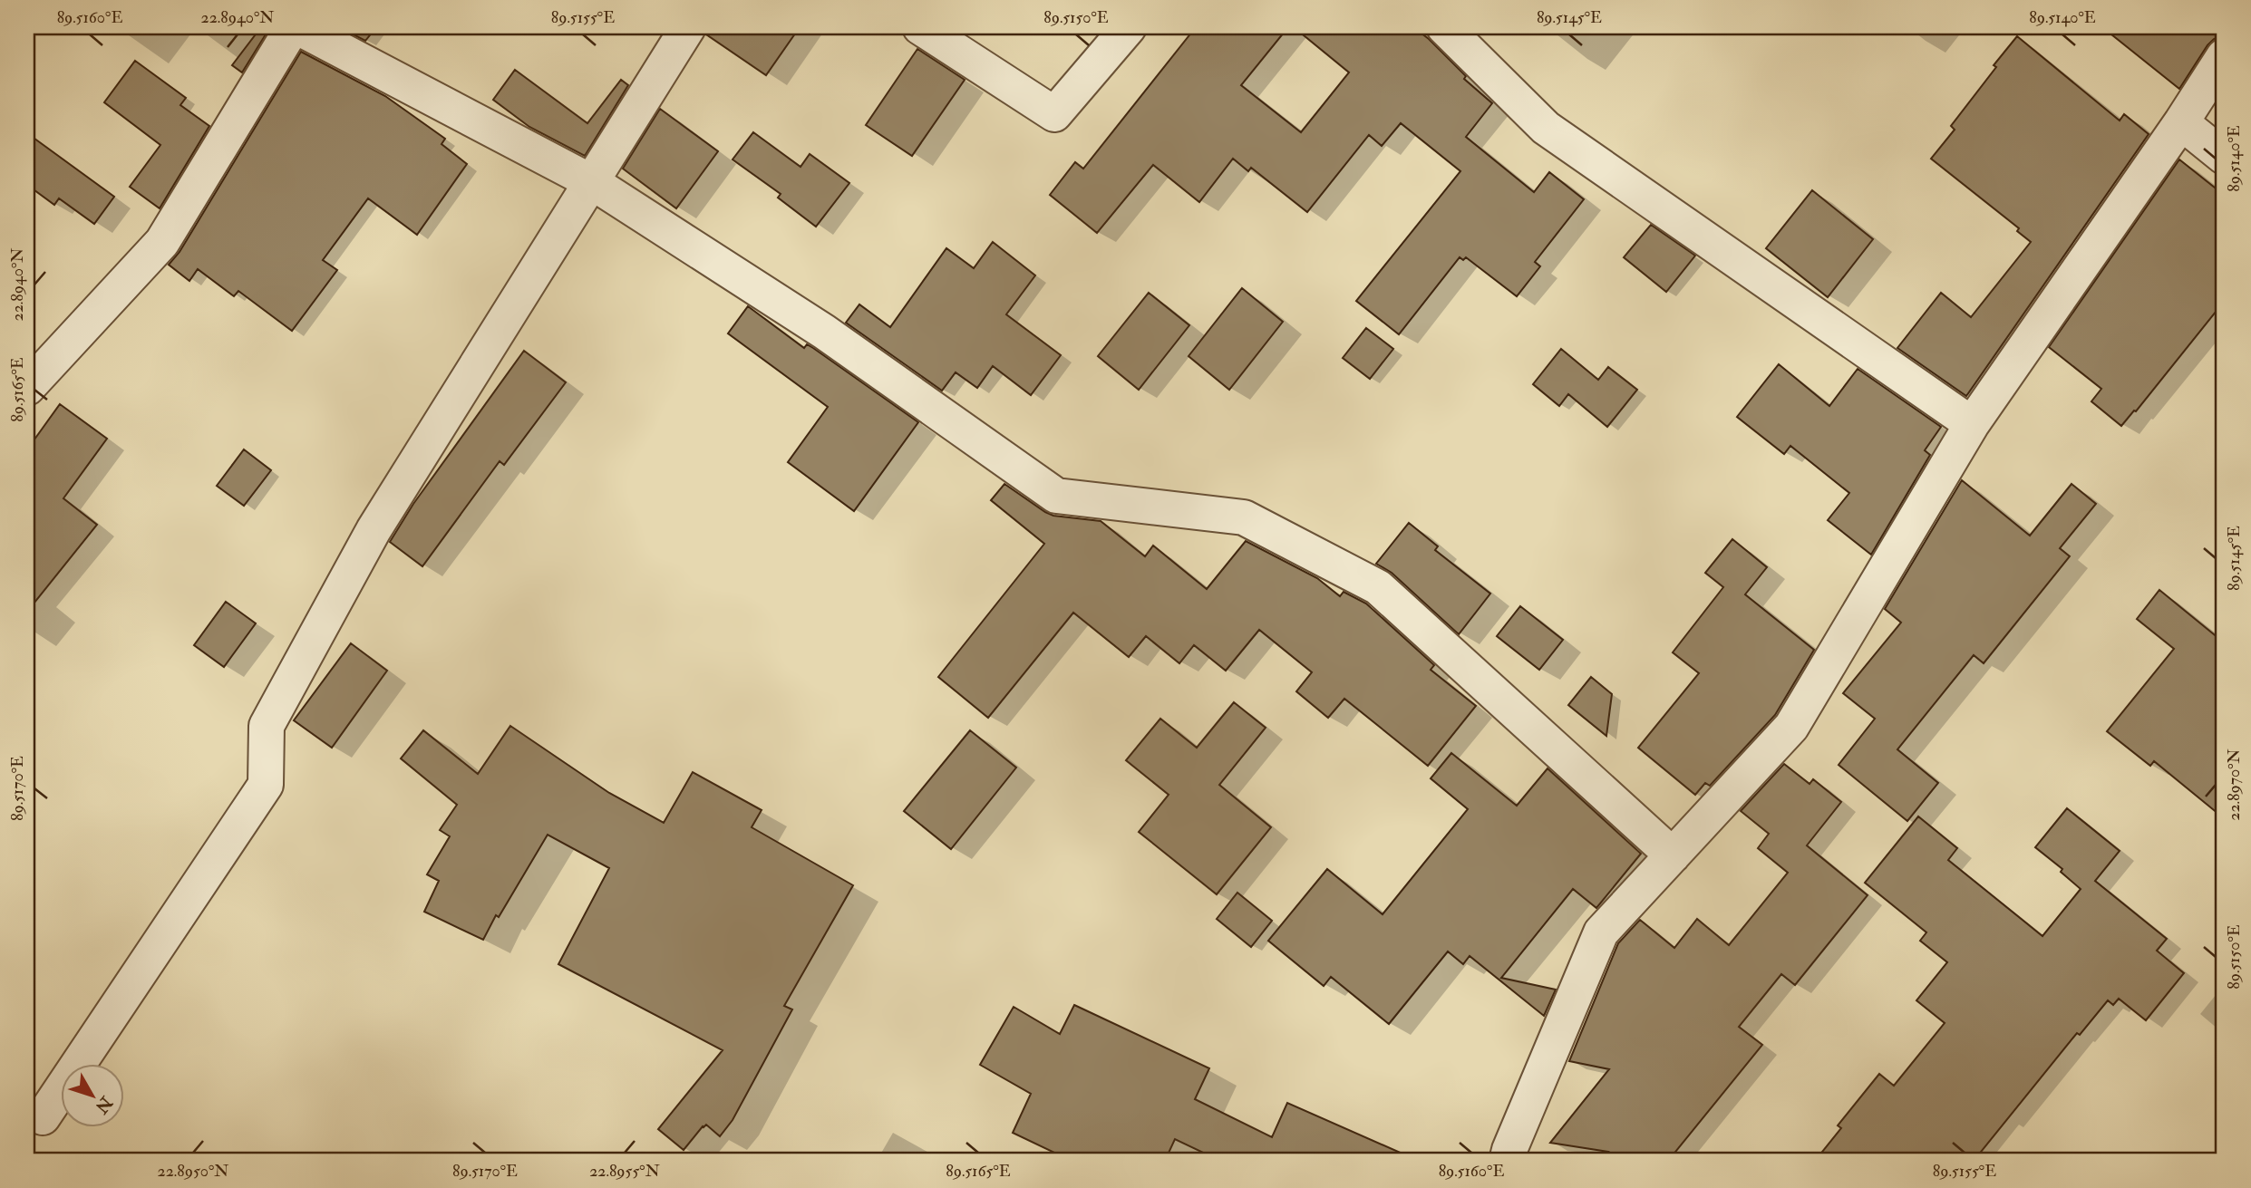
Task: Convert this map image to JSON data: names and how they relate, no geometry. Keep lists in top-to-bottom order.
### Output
{
  "north": "bottom right",
  "coordinates": [
    "89.5160°E",
    "22.8940°N",
    "89.5155°E",
    "89.5150°E",
    "89.5145°E",
    "89.5140°E",
    "89.5165°E",
    "22.8970°N",
    "89.5170°E",
    "22.8950°N",
    "22.8955°N"
  ]
}
